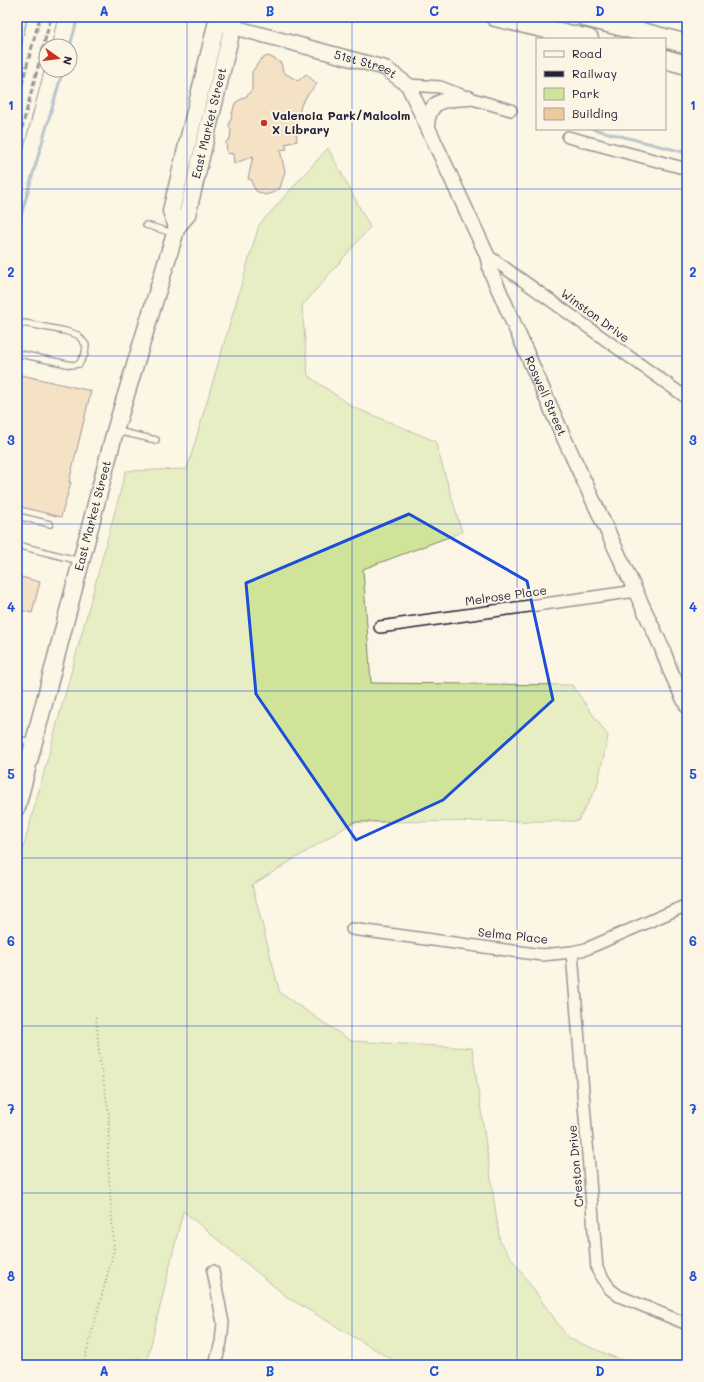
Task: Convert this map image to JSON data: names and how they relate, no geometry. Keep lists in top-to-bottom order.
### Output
{
  "streets": {
    "main road": ["East Market Street"],
    "street": [
      "51st Street",
      "Winston Drive",
      "Roswell Street",
      "Melrose Place",
      "Selma Place",
      "Creston Drive"
    ]
  },
  "crossings": [
    ["51st Street", "East Market Street"],
    ["51st Street", "Roswell Street"],
    ["Winston Drive", "Roswell Street"],
    ["Roswell Street", "Melrose Place"],
    ["Selma Place", "Creston Drive"]
  ],
  "places": ["Valencia Park/Malcolm X Library"],
  "legend": [
    "Road",
    "Railway",
    "Park",
    "Building"
  ],
  "north": "right",
  "grid": {
    "columns": [
      "A",
      "B",
      "C",
      "D"
    ],
    "rows": [
      "1",
      "2",
      "3",
      "4",
      "5",
      "6",
      "7",
      "8"
    ]
  }
}
